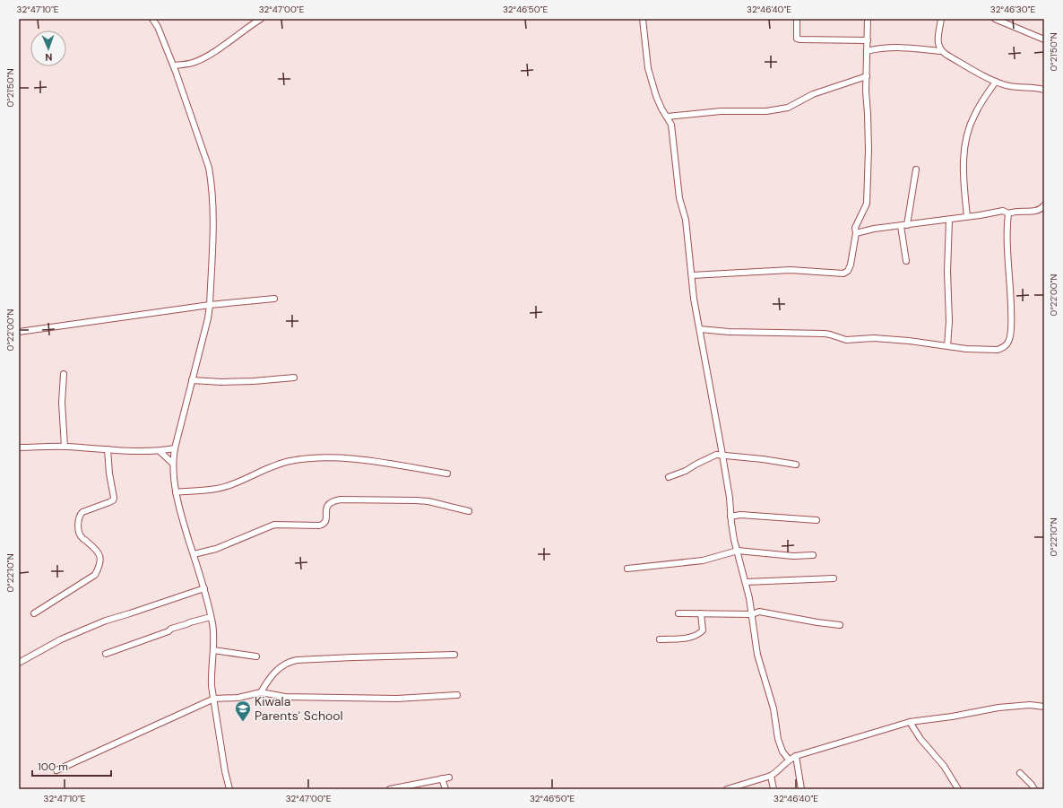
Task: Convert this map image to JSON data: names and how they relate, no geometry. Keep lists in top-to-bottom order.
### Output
{
  "places": {
    "school or university": ["Kiwala Parents' School"]
  },
  "scale_bar": "100 m",
  "north": "bottom",
  "coordinates": [
    "32°47'10\"E",
    "32°47'00\"E",
    "32°46'50\"E",
    "32°46'40\"E",
    "32°46'30\"E",
    "0°21'50\"N",
    "0°22'00\"N",
    "0°22'10\"N"
  ]
}
